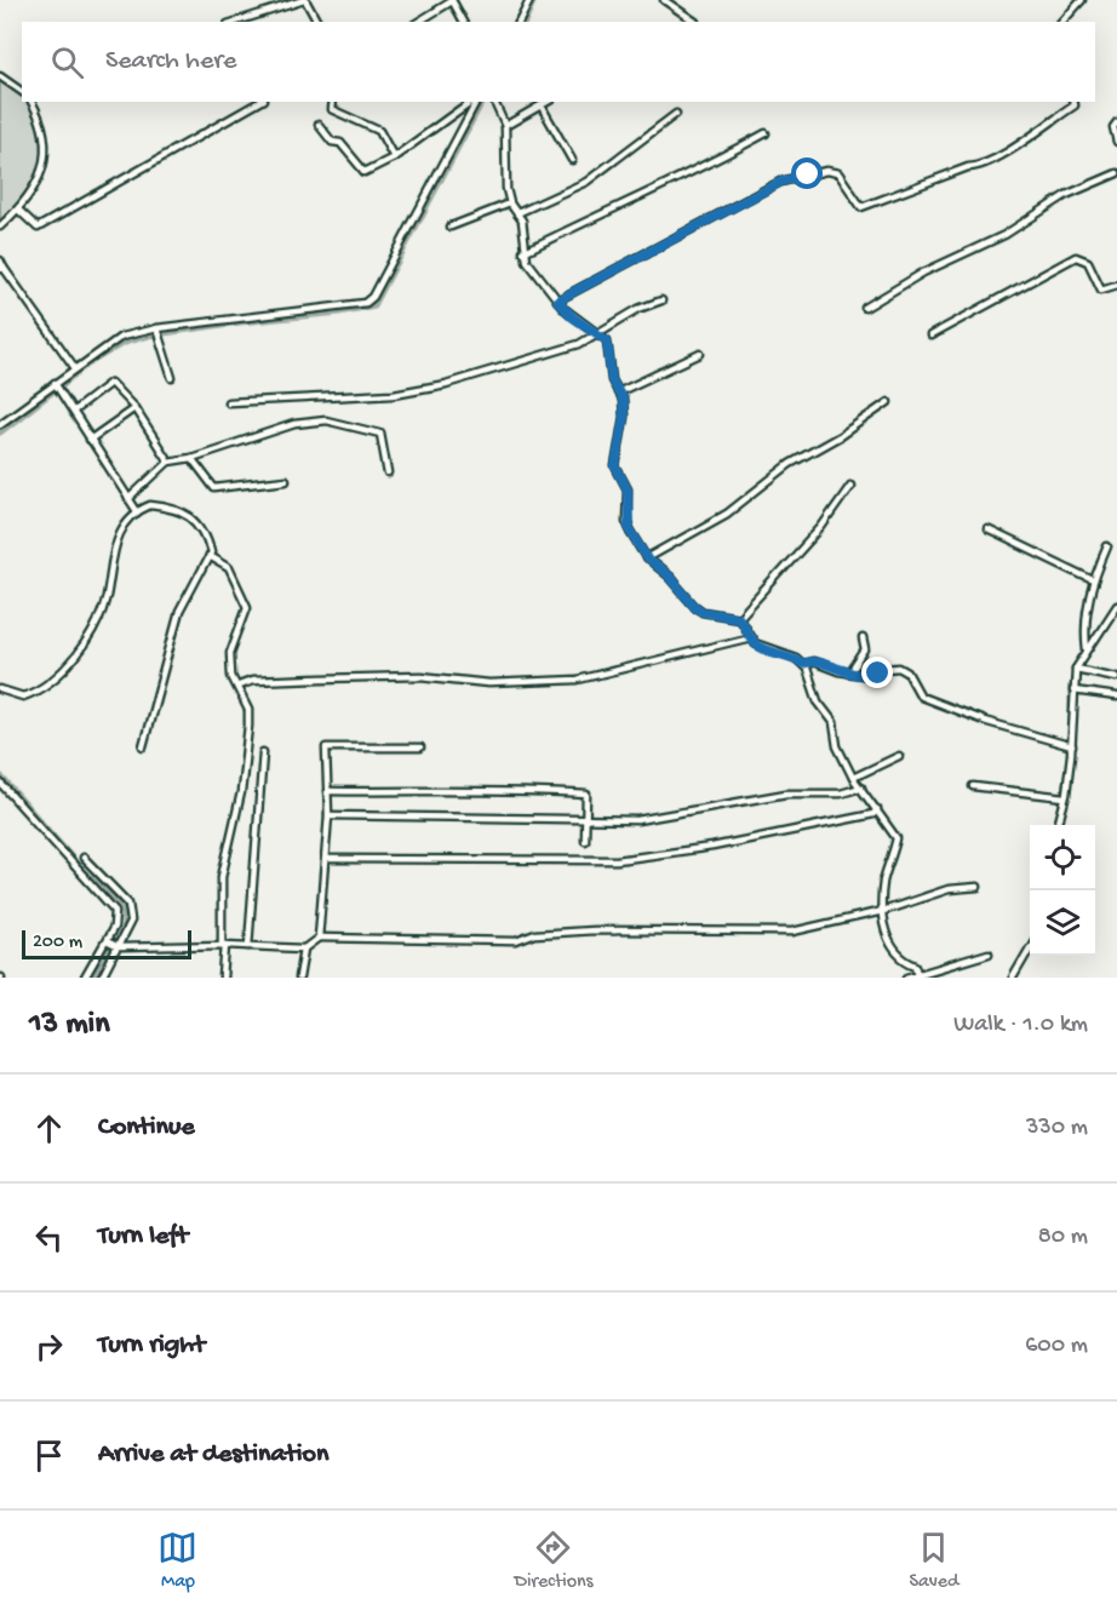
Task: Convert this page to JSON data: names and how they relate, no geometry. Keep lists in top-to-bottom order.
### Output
{
  "scale_bar": "200 m",
  "page": {
    "search": "Search here",
    "scale": "200 m",
    "heading": ["13 min", "Walk · 1.0 km"],
    "list": [
      ["Continue", "330 m"],
      ["Turn left", "80 m"],
      ["Turn right", "600 m"],
      "Arrive at destination"
    ],
    "nav": ["Map", "Directions", "Saved"]
  }
}
